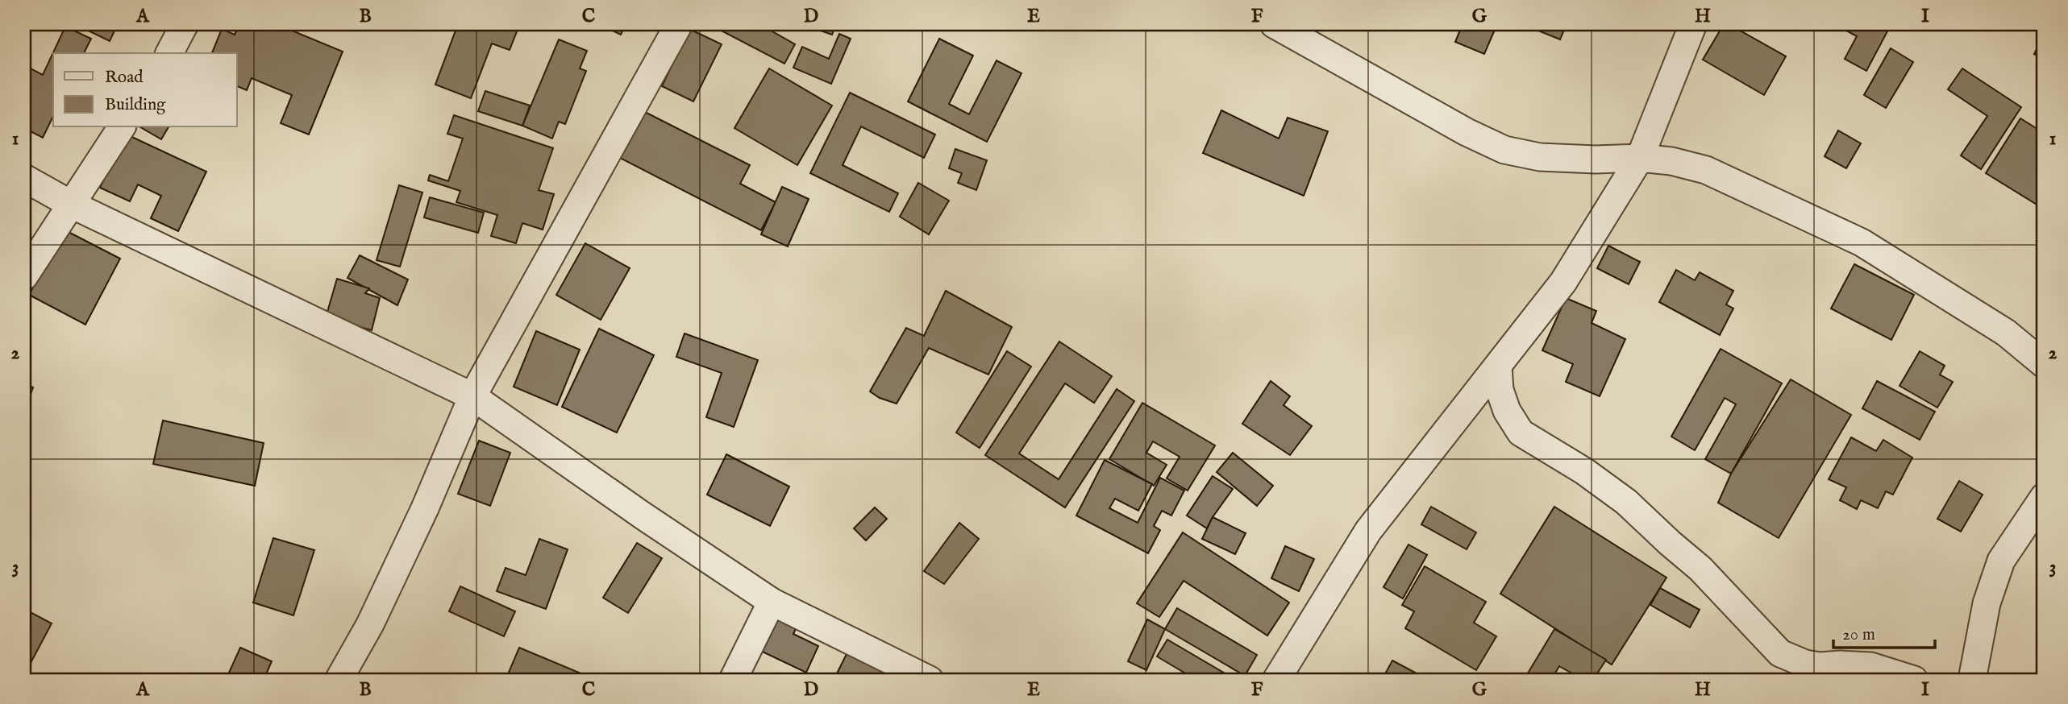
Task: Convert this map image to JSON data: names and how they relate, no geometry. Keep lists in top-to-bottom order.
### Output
{
  "legend": ["Road", "Building"],
  "scale_bar": "20 m",
  "grid": {
    "columns": [
      "A",
      "B",
      "C",
      "D",
      "E",
      "F",
      "G",
      "H",
      "I"
    ],
    "rows": ["1", "2", "3"]
  }
}
